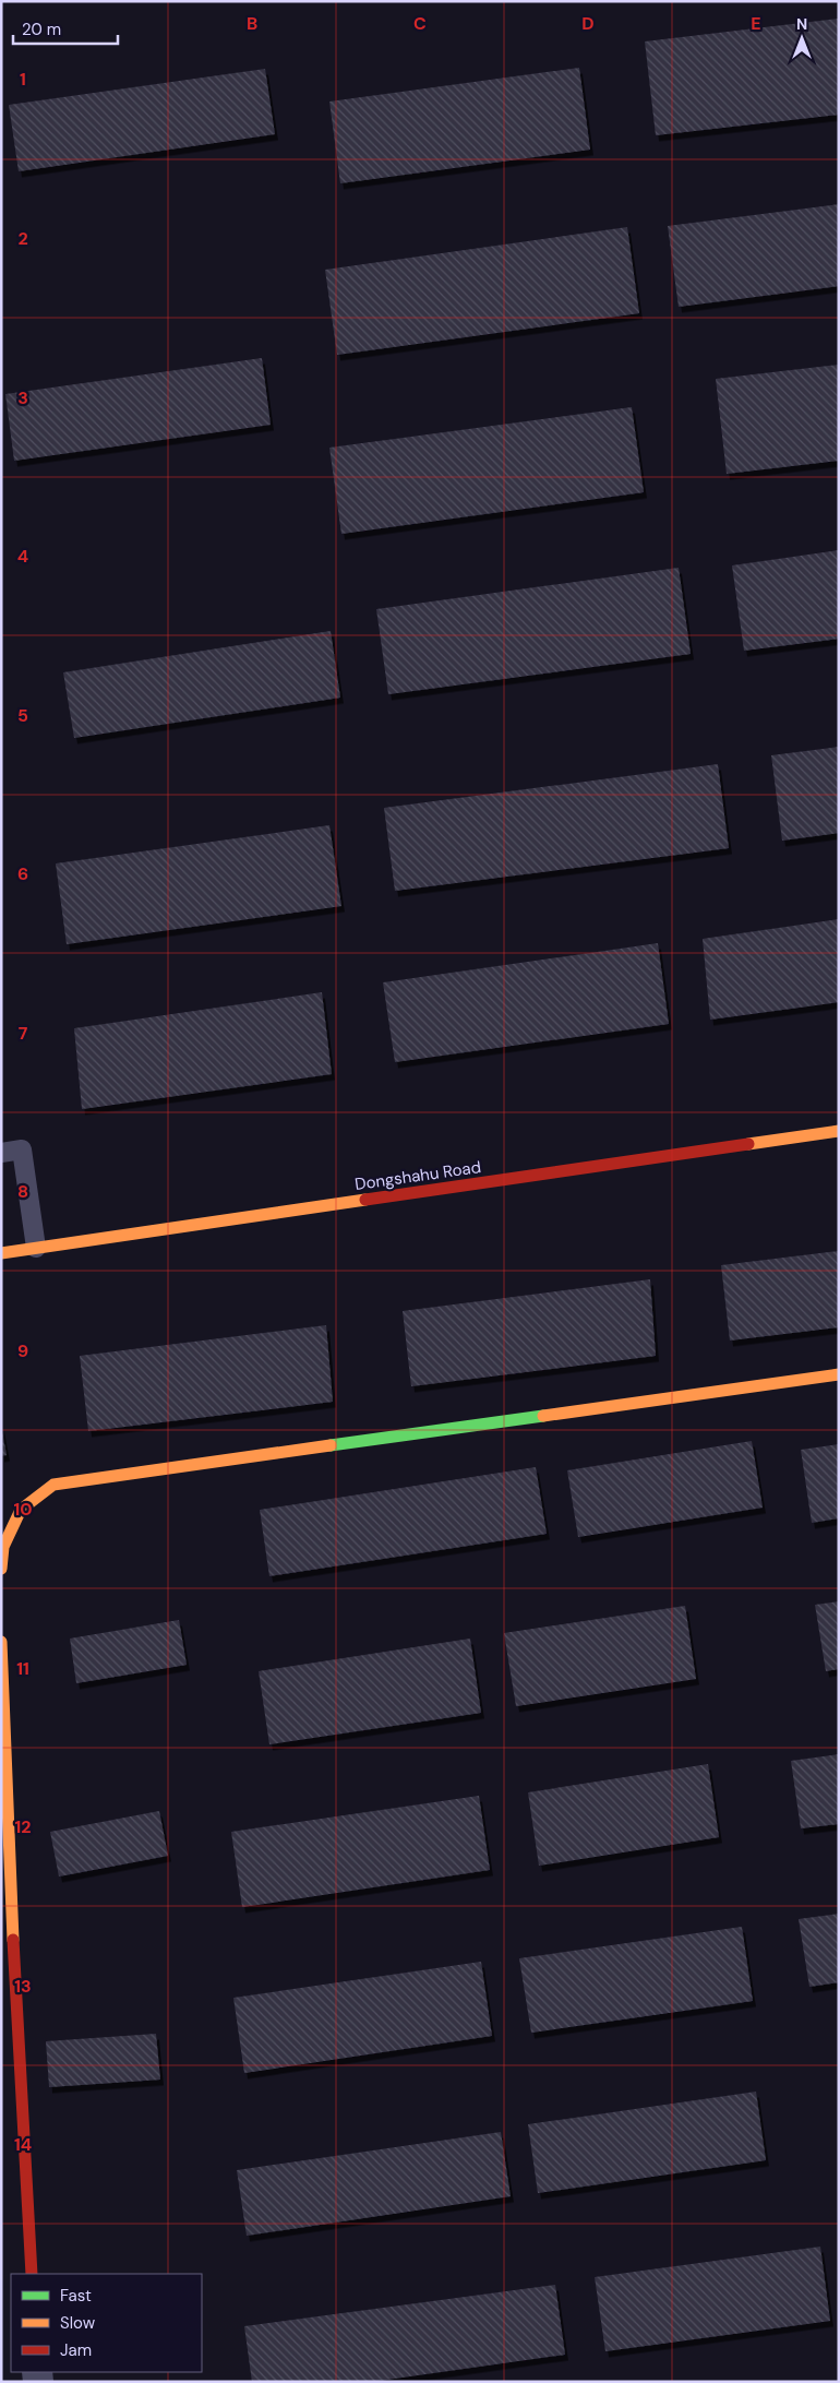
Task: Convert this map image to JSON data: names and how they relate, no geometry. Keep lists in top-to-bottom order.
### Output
{
  "streets": {
    "street": ["Dongshahu Road"]
  },
  "legend": ["Fast", "Slow", "Jam"],
  "scale_bar": "20 m",
  "north": "top",
  "grid": {
    "columns": [
      "B",
      "C",
      "D",
      "E"
    ],
    "rows": [
      "1",
      "2",
      "3",
      "4",
      "5",
      "6",
      "7",
      "8",
      "9",
      "10",
      "11",
      "12",
      "13",
      "14"
    ]
  }
}
